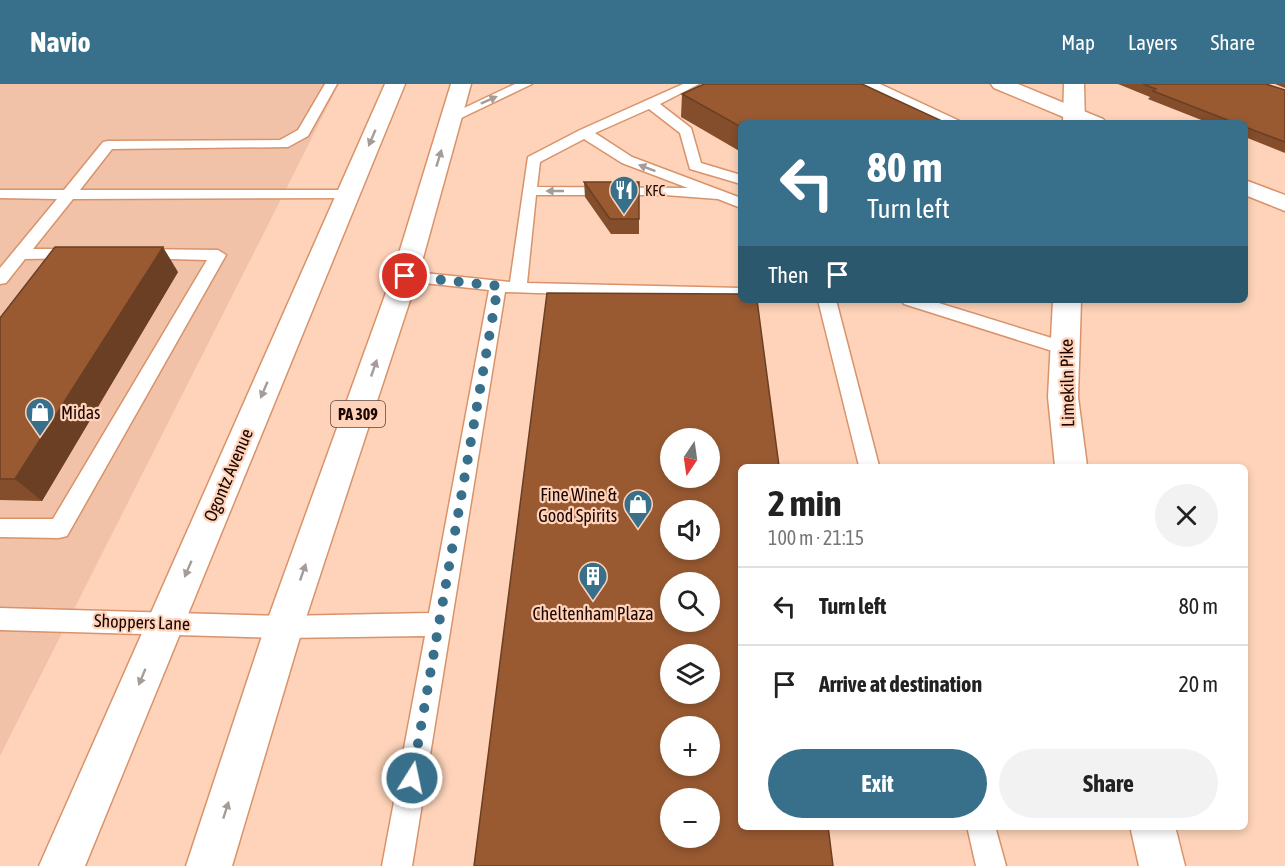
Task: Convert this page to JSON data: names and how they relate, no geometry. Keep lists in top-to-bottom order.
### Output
{
  "streets": {
    "main road": ["Limekiln Pike", "PA 309", "Ogontz Avenue"],
    "lane": ["Shoppers Lane"]
  },
  "crossings": [
    ["PA 309", "Shoppers Lane"],
    ["Ogontz Avenue", "Shoppers Lane"]
  ],
  "places": {
    "restaurant": ["KFC"],
    "shop": ["Midas", "Fine Wine & Good Spirits"],
    "building": ["Cheltenham Plaza"]
  },
  "north": "bottom",
  "page": {
    "header": "Navio",
    "nav": ["Map", "Layers", "Share"],
    "turn": ["80 m", "Turn left"],
    "then": "Then",
    "map_buttons": ["+", "−"],
    "heading": ["2 min", "100 m · 21:15"],
    "list": [
      {
        "name": "Turn left",
        "value": "80 m"
      },
      {
        "name": "Arrive at destination",
        "value": "20 m"
      }
    ],
    "buttons": ["Exit", "Share"]
  }
}
